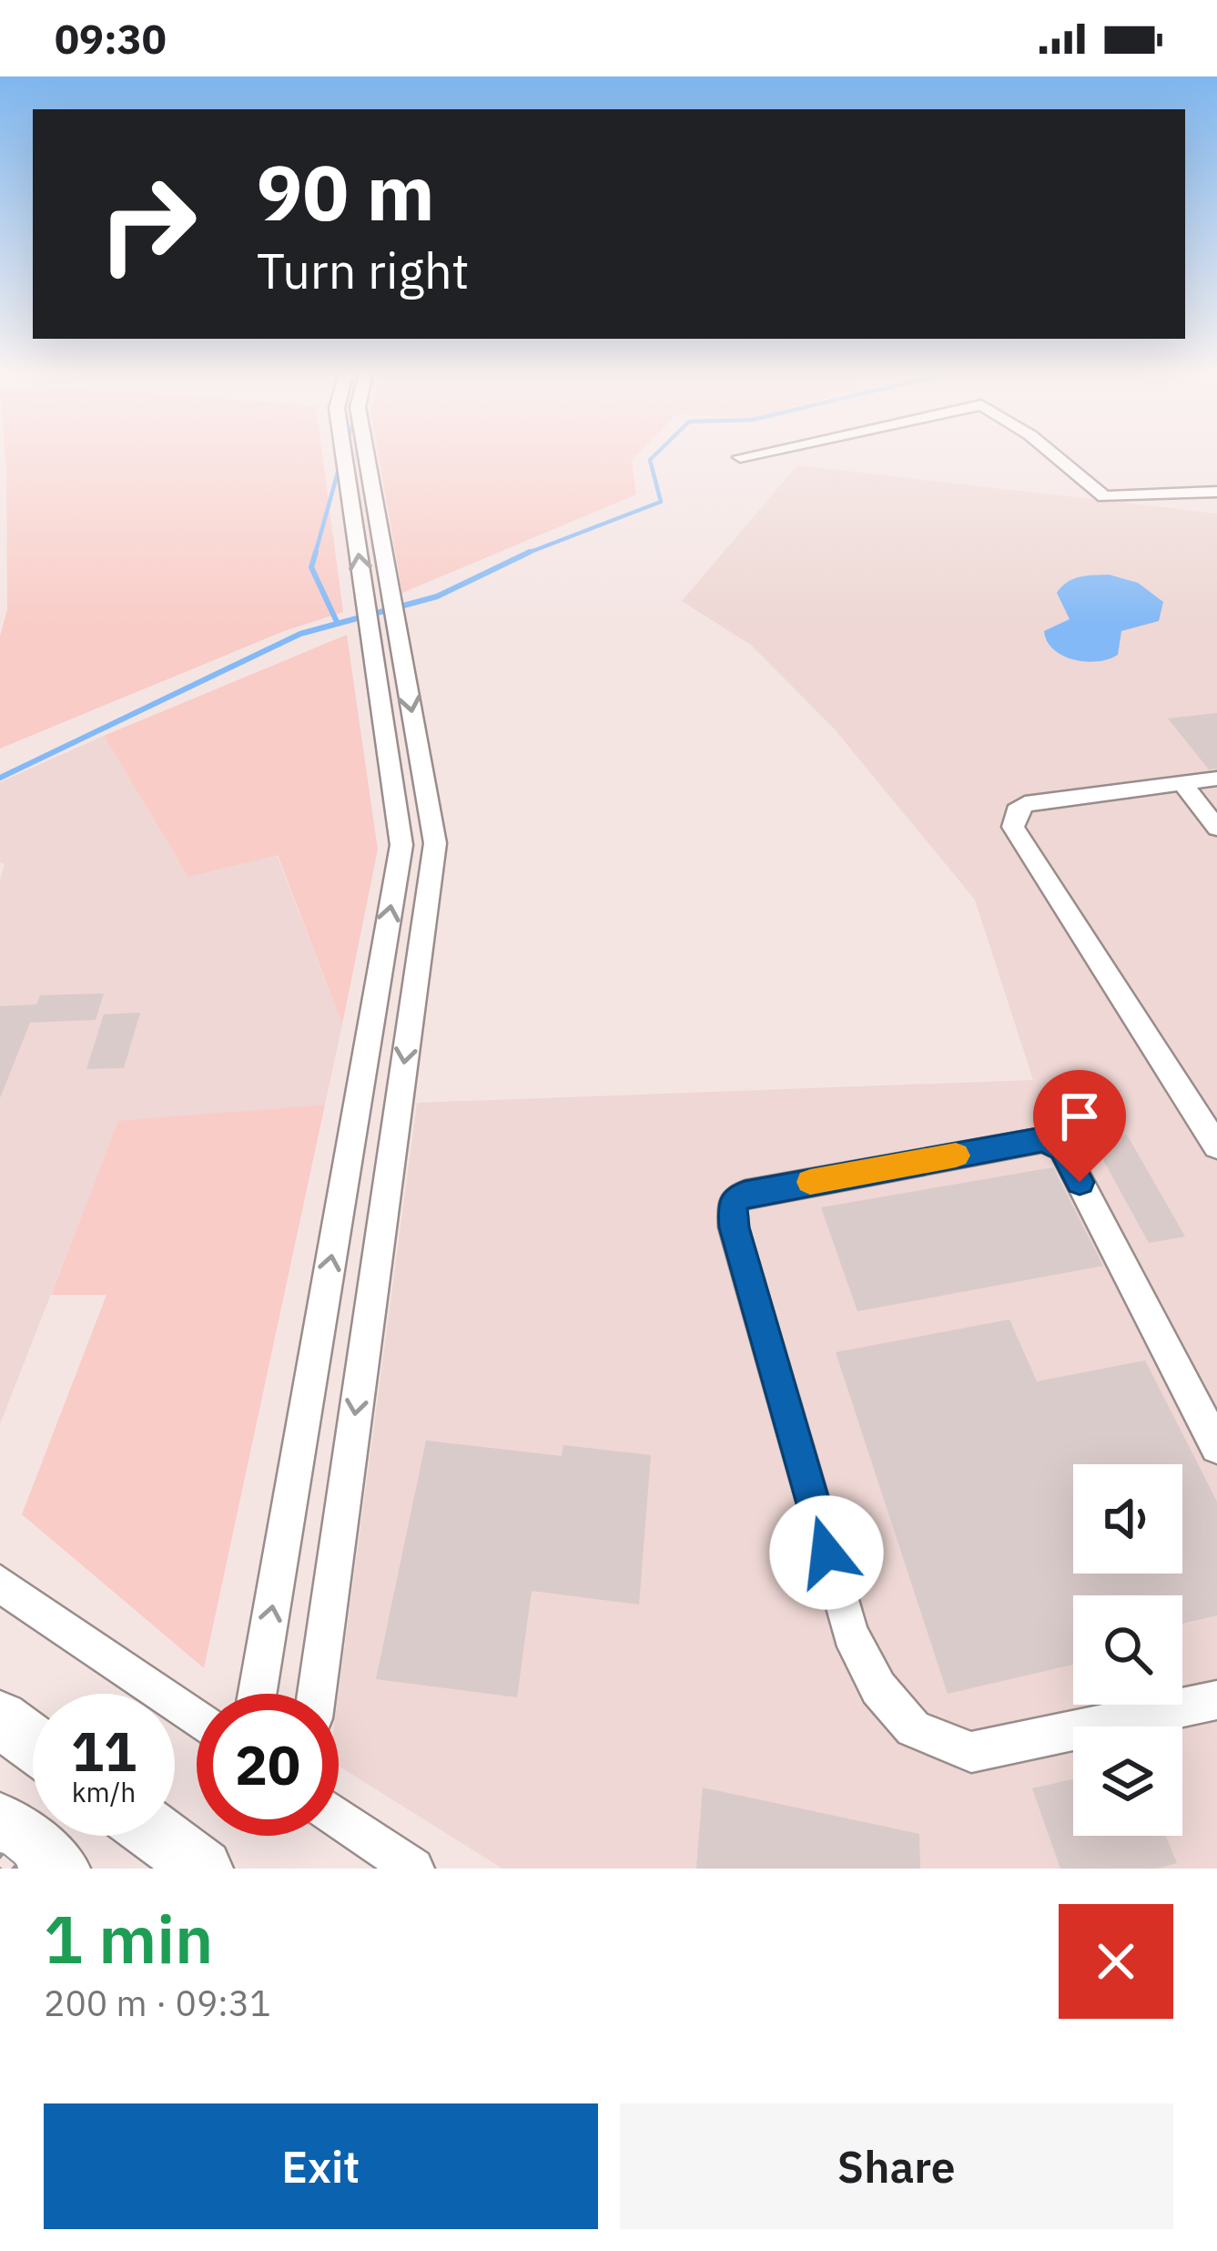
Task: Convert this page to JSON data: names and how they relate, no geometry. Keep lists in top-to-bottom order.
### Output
{
  "page": {
    "status": "09:30",
    "turn": ["90 m", "Turn right"],
    "speed": "11 km/h",
    "limit": "20",
    "heading": ["1 min", "200 m · 09:31"],
    "buttons": ["Exit", "Share"]
  }
}
